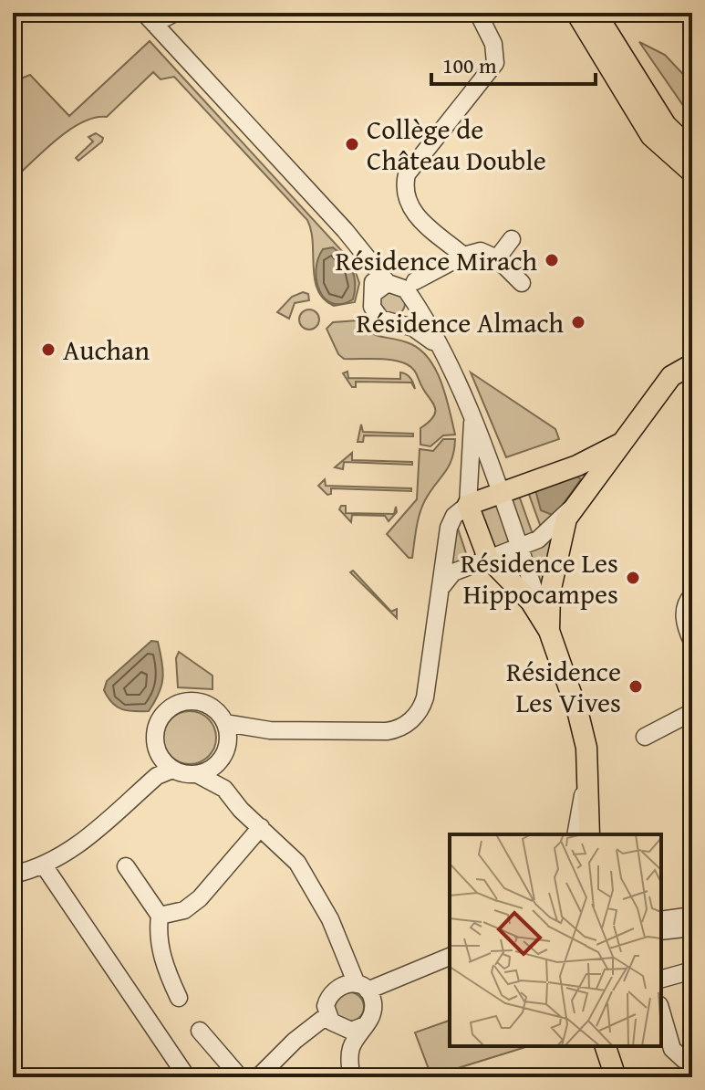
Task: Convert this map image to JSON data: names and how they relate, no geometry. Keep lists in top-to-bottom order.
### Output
{
  "places": [
    "Collège de Château Double",
    "Résidence Mirach",
    "Résidence Almach",
    "Auchan",
    "Résidence Les Hippocampes",
    "Résidence Les Vives"
  ],
  "scale_bar": "100 m"
}
